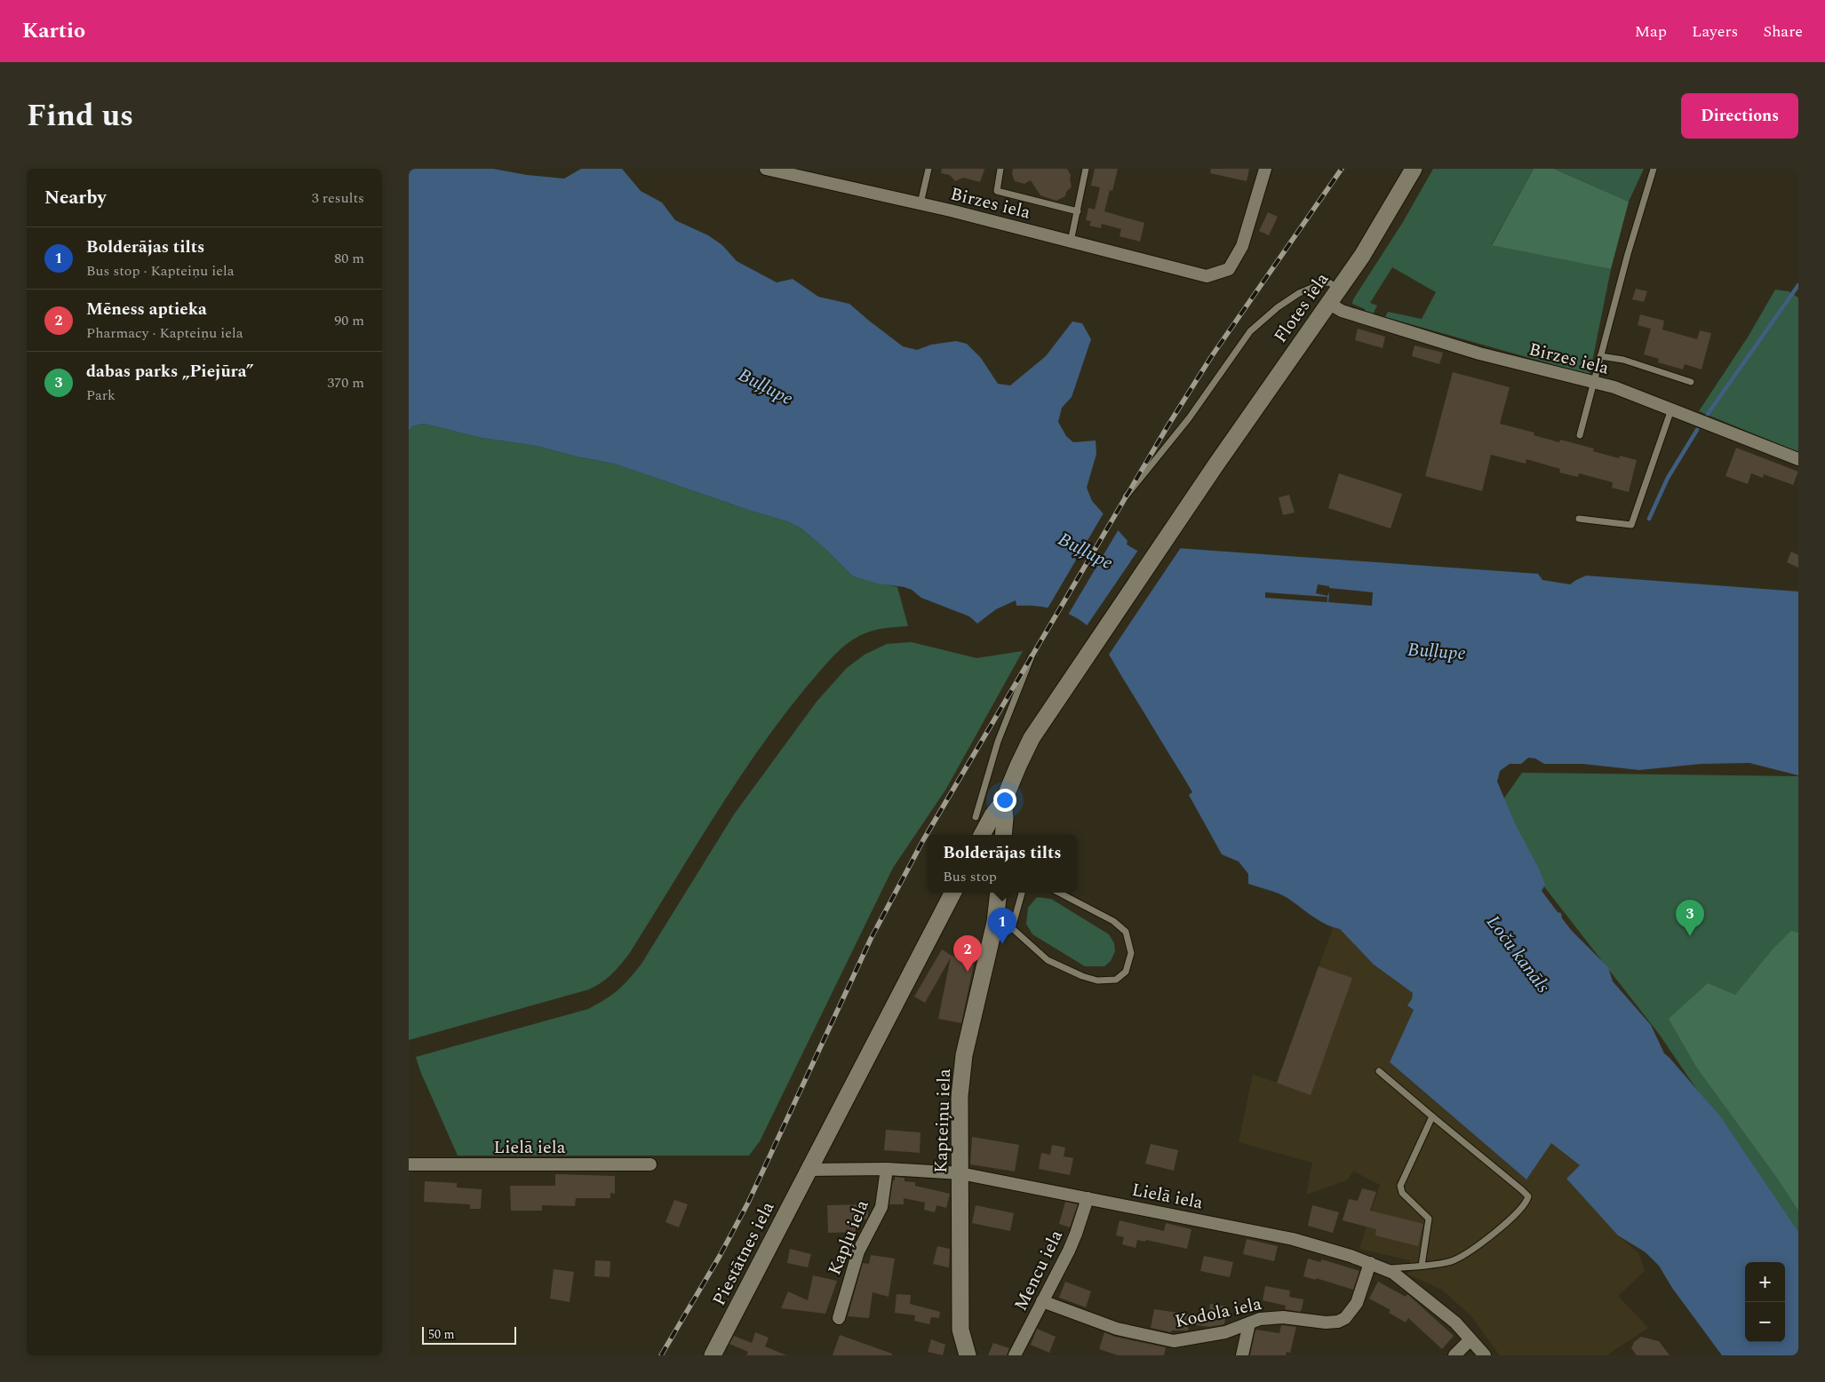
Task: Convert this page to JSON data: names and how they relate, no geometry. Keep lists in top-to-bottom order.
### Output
{
  "streets": {
    "street": [
      "Birzes iela",
      "Flotes iela",
      "Kapteiņu iela",
      "Lielā iela",
      "Kapļu iela",
      "Piestātnes iela",
      "Mencu iela",
      "Kodola iela"
    ]
  },
  "crossings": [
    ["Birzes iela", "Flotes iela"],
    ["Kapteiņu iela", "Lielā iela"],
    ["Lielā iela", "Kapļu iela"],
    ["Lielā iela", "Piestātnes iela"],
    ["Lielā iela", "Mencu iela"],
    ["Lielā iela", "Kodola iela"],
    ["Mencu iela", "Kodola iela"]
  ],
  "water": ["Buļļupe", "Loču kanāls"],
  "scale_bar": "50 m",
  "page": {
    "header": "Kartio",
    "nav": ["Map", "Layers", "Share"],
    "title": "Find us",
    "buttons": "Directions",
    "heading": ["Nearby", "3 results"],
    "list": [
      {
        "mark": "1",
        "name": "Bolderājas tilts",
        "note": "Bus stop · Kapteiņu iela",
        "value": "80 m"
      },
      {
        "mark": "2",
        "name": "Mēness aptieka",
        "note": "Pharmacy · Kapteiņu iela",
        "value": "90 m"
      },
      {
        "mark": "3",
        "name": "dabas parks „Piejūra”",
        "note": "Park",
        "value": "370 m"
      }
    ],
    "popup": ["Bolderājas tilts", "Bus stop"],
    "pins": ["3", "1", "2"],
    "map_buttons": ["+", "−"],
    "scale": "50 m"
  }
}
